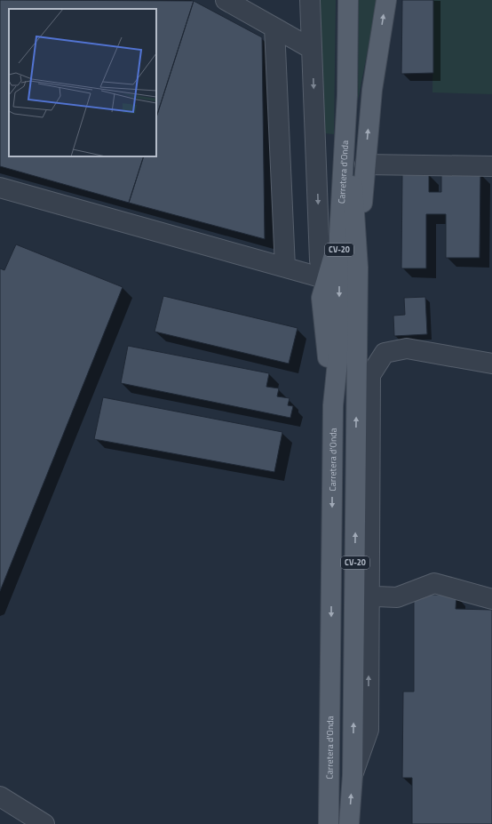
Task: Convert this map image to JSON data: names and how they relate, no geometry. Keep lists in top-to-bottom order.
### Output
{
  "streets": {
    "main road": ["Carretera d'Onda", "CV-20"]
  }
}
